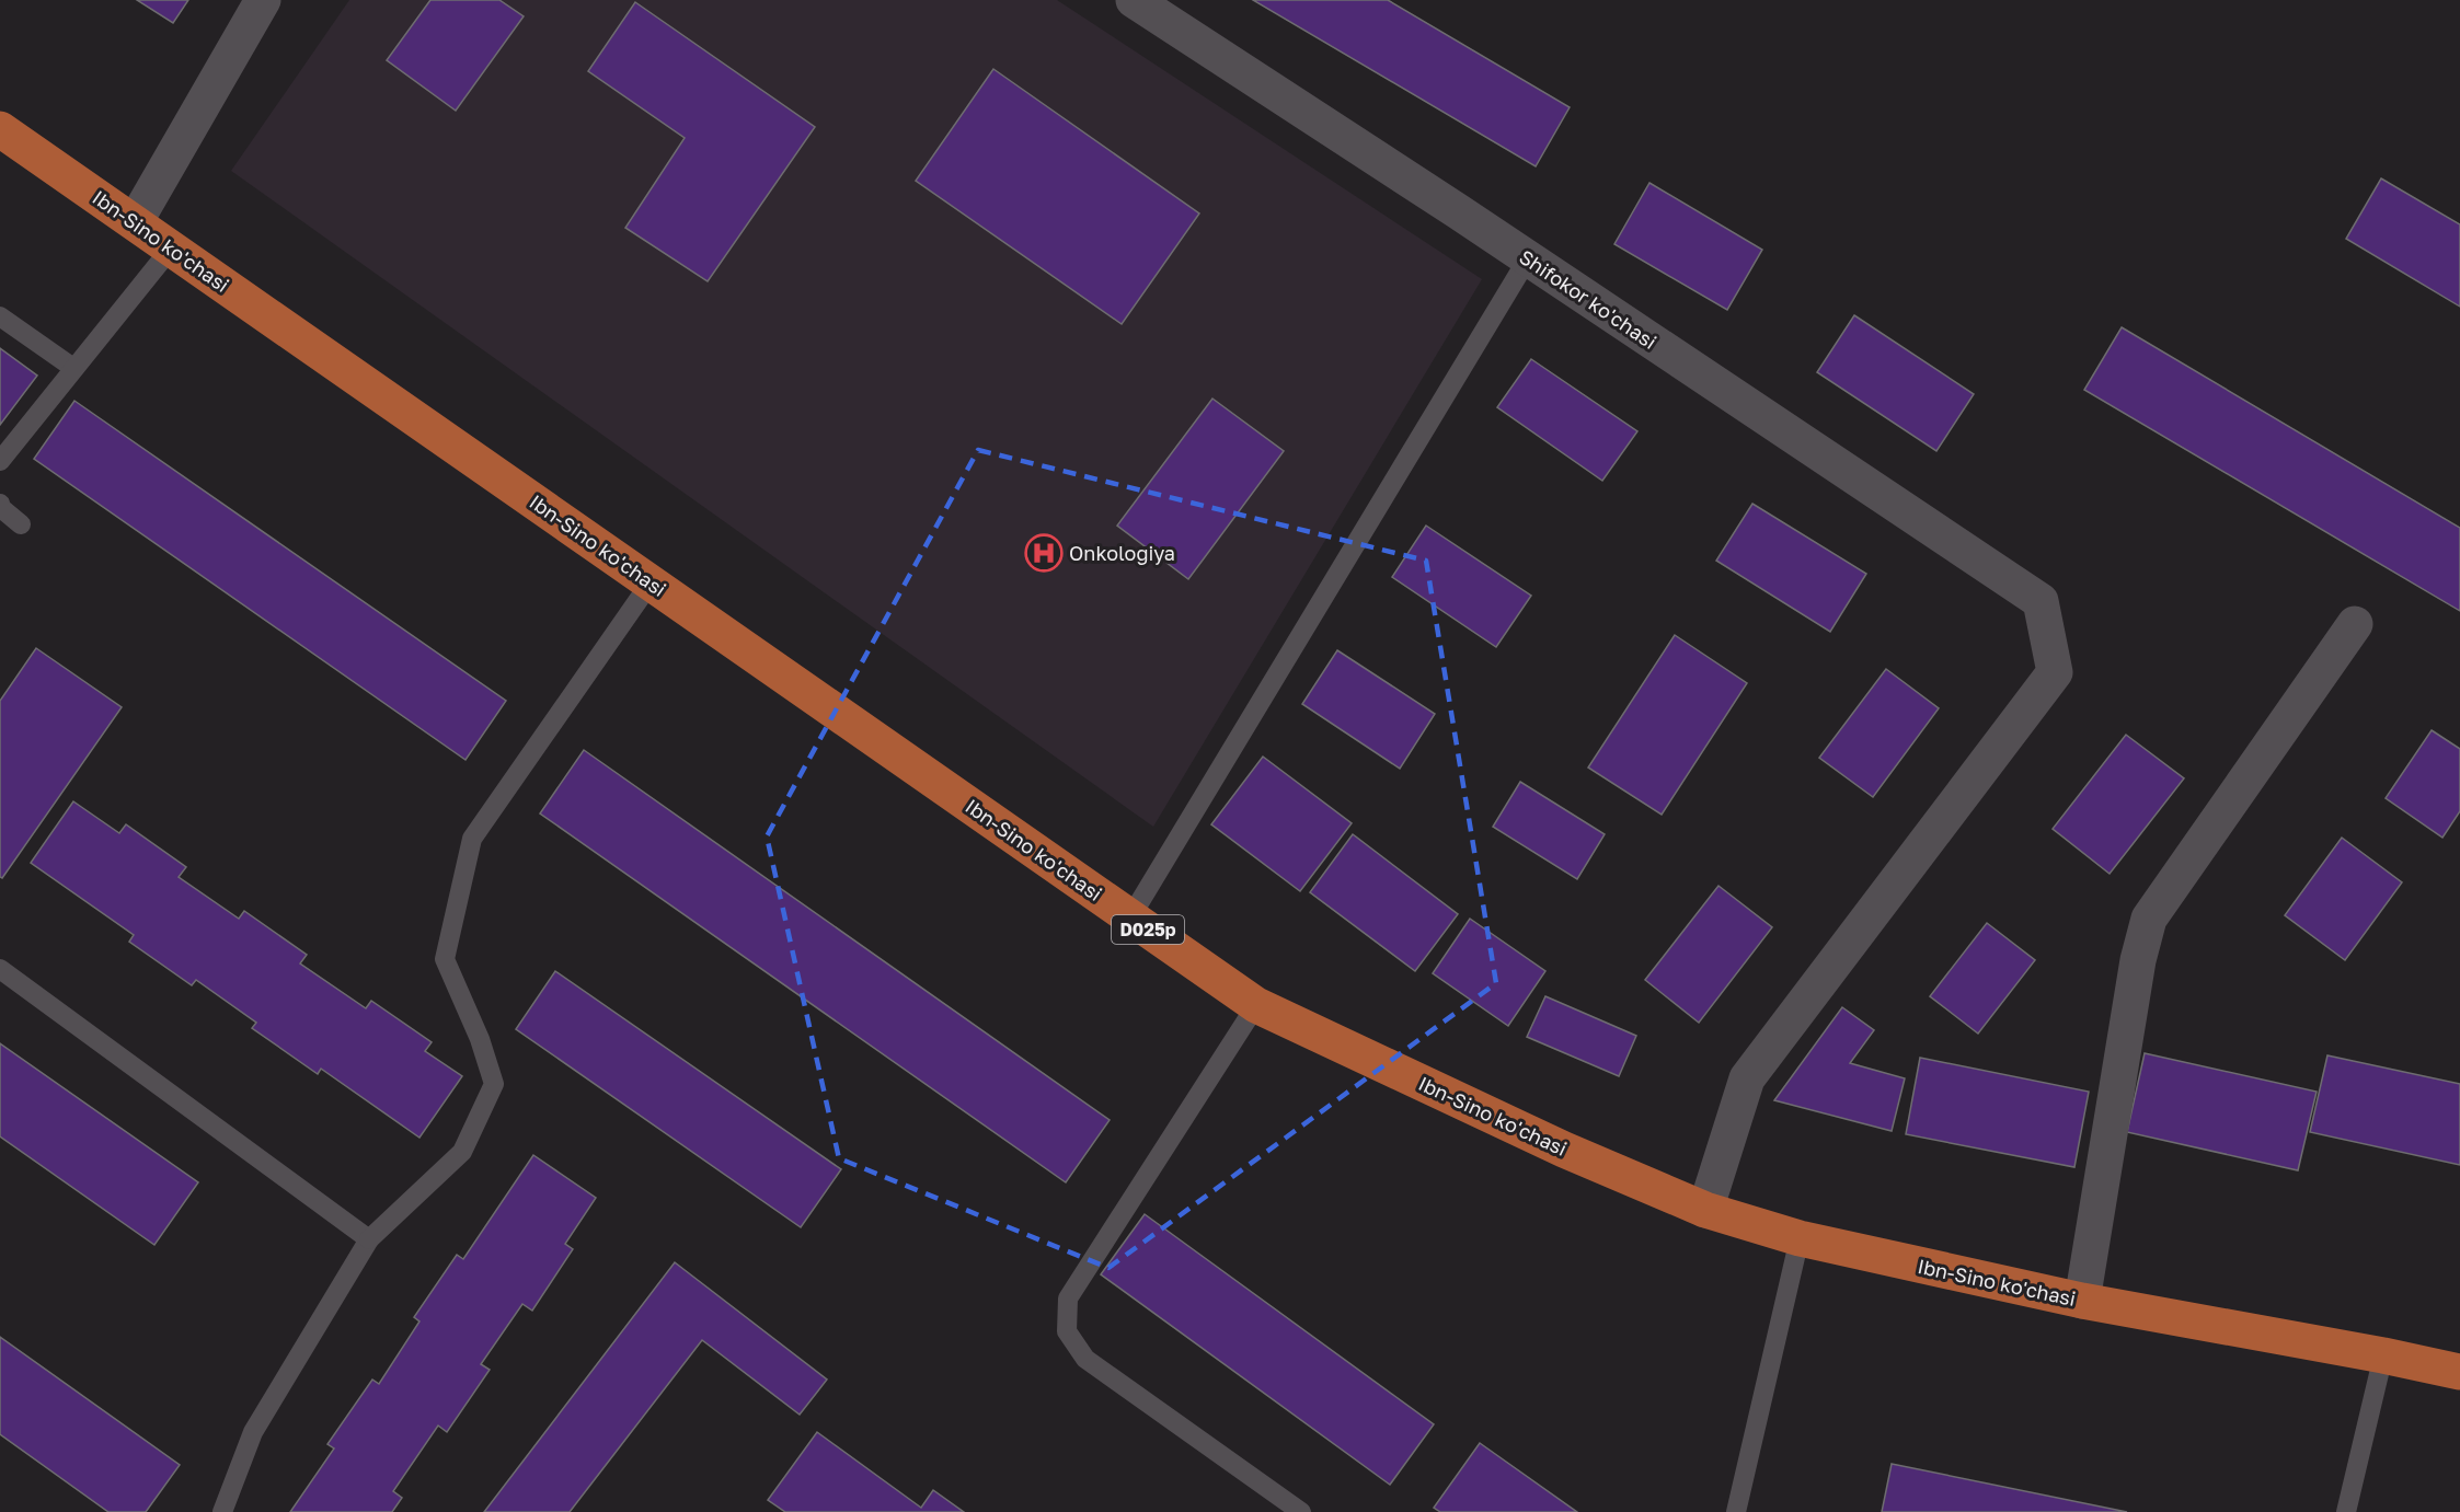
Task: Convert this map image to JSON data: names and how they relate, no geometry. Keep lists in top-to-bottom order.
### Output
{
  "streets": {
    "main road": ["Ibn-Sino ko'chasi", "D025p"],
    "street": ["Shifokor ko'chasi"]
  },
  "crossings": [
    ["Ibn-Sino ko'chasi", "Shifokor ko'chasi"]
  ],
  "places": {
    "hospital": ["Onkologiya"]
  }
}
